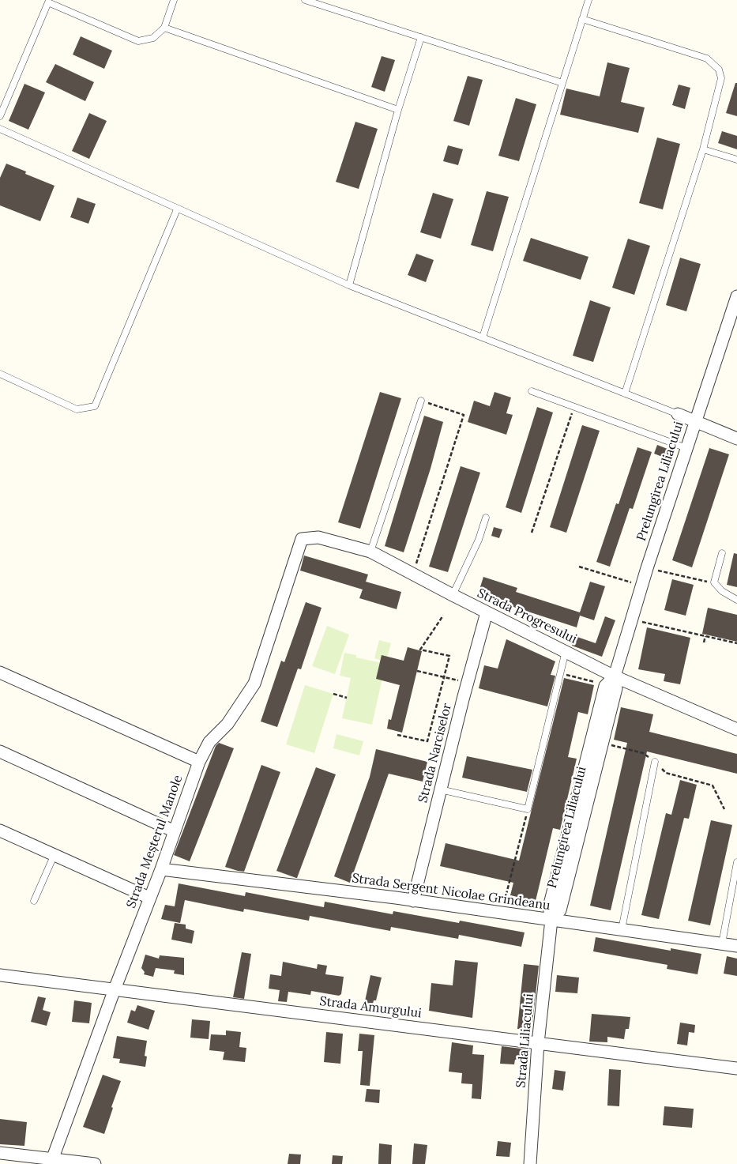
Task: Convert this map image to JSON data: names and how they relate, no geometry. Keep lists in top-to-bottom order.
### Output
{
  "streets": {
    "street": [
      "Prelungirea Liliacului",
      "Strada Progresului",
      "Strada Narciselor",
      "Strada Meșterul Manole",
      "Strada Sergent Nicolae Grindeanu",
      "Strada Amurgului",
      "Strada Liliacului"
    ]
  },
  "crossings": [
    ["Prelungirea Liliacului", "Strada Progresului"],
    ["Prelungirea Liliacului", "Strada Sergent Nicolae Grindeanu"],
    ["Prelungirea Liliacului", "Strada Liliacului"],
    ["Strada Progresului", "Strada Narciselor"],
    ["Strada Progresului", "Strada Meșterul Manole"],
    ["Strada Narciselor", "Strada Sergent Nicolae Grindeanu"],
    ["Strada Meșterul Manole", "Strada Sergent Nicolae Grindeanu"],
    ["Strada Meșterul Manole", "Strada Amurgului"],
    ["Strada Sergent Nicolae Grindeanu", "Strada Liliacului"],
    ["Strada Amurgului", "Strada Liliacului"]
  ]
}
